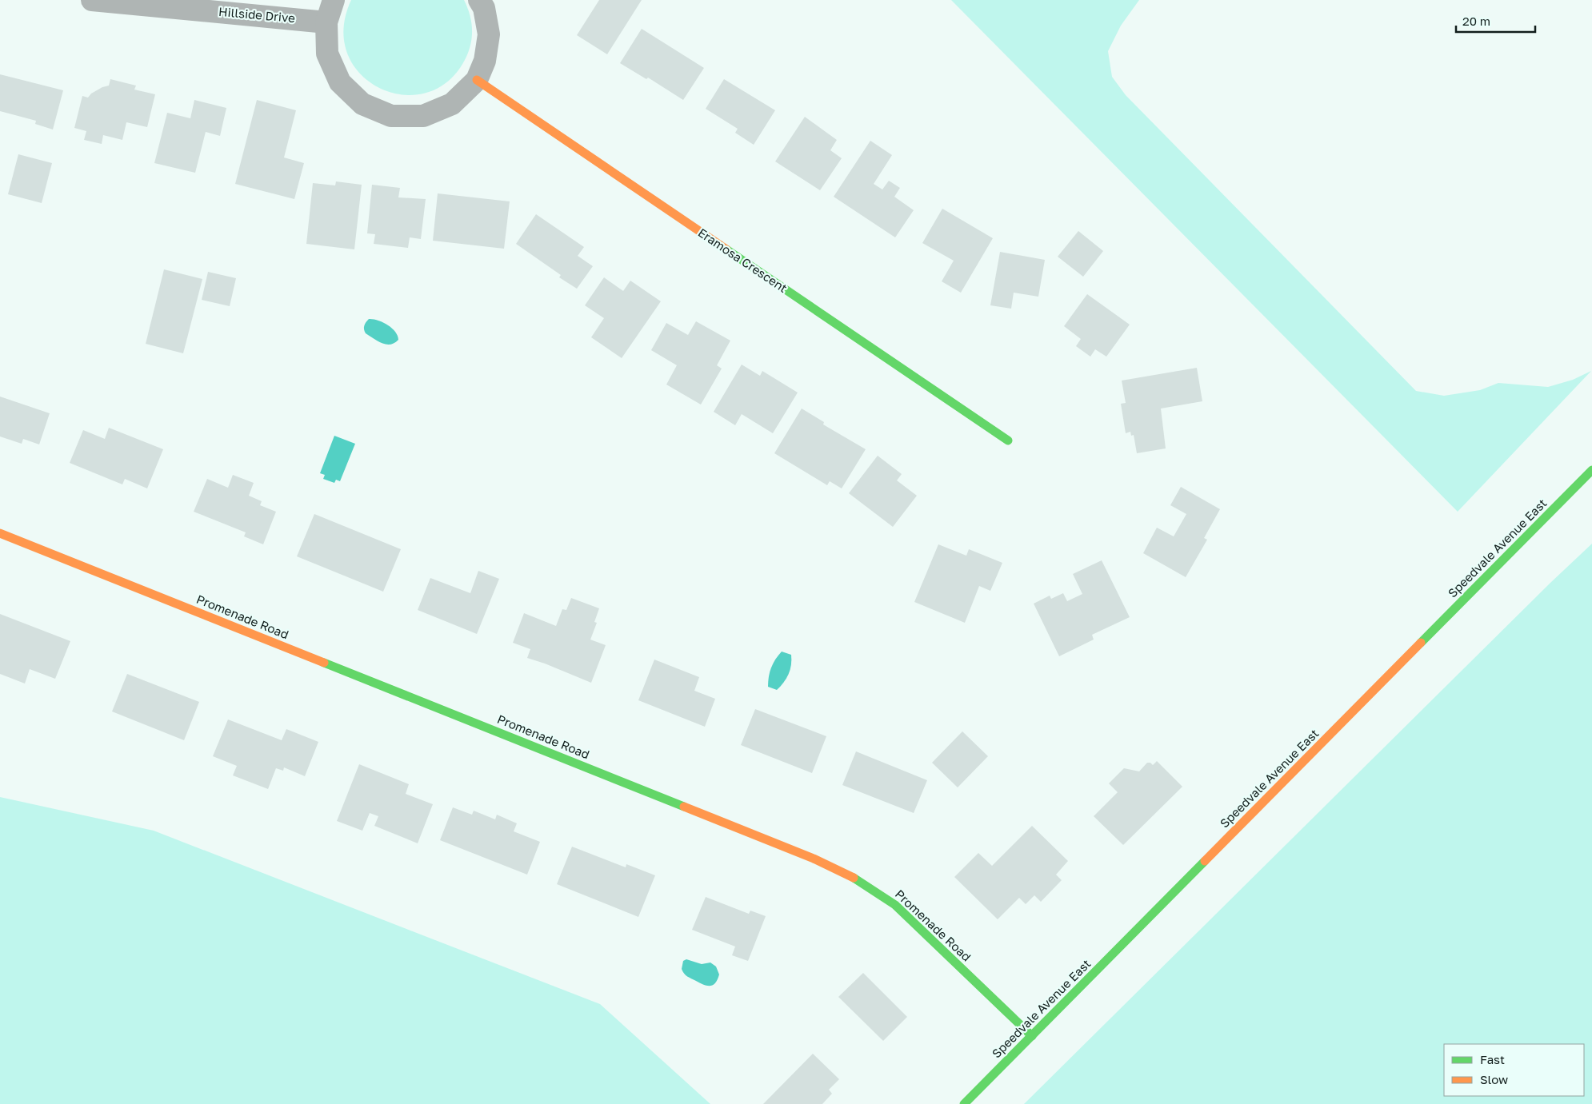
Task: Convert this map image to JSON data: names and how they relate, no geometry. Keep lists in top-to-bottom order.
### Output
{
  "streets": {
    "street": [
      "Hillside Drive",
      "Eramosa Crescent",
      "Speedvale Avenue East",
      "Promenade Road"
    ]
  },
  "crossings": [
    ["Speedvale Avenue East", "Promenade Road"]
  ],
  "legend": ["Fast", "Slow"],
  "scale_bar": "20 m"
}
